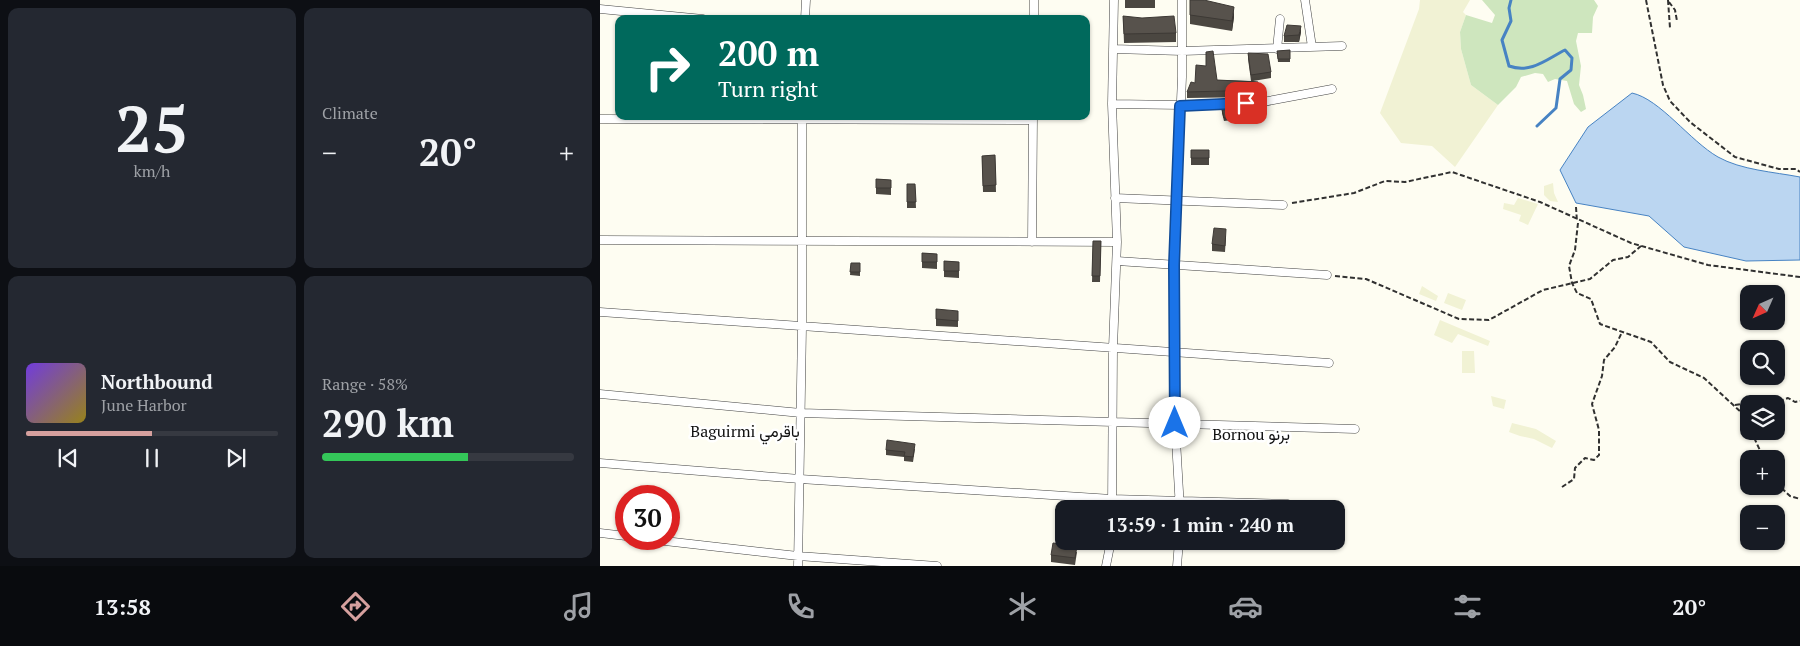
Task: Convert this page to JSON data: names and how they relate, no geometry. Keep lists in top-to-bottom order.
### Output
{
  "districts": ["Baguirmi باقرمي", "Bornou برنو"],
  "north": "bottom left",
  "page": {
    "tile": [
      ["25", "km/h"],
      "Climate",
      ["Range · 58%", "290 km"]
    ],
    "turn": ["200 m", "Turn right"],
    "heat": ["−", "20°", "+"],
    "map_buttons": ["+", "−"],
    "song": ["Northbound", "June Harbor"],
    "limit": "30",
    "trip": "13:59 · 1 min · 240 m",
    "tabs": ["13:58", "20°"]
  }
}
